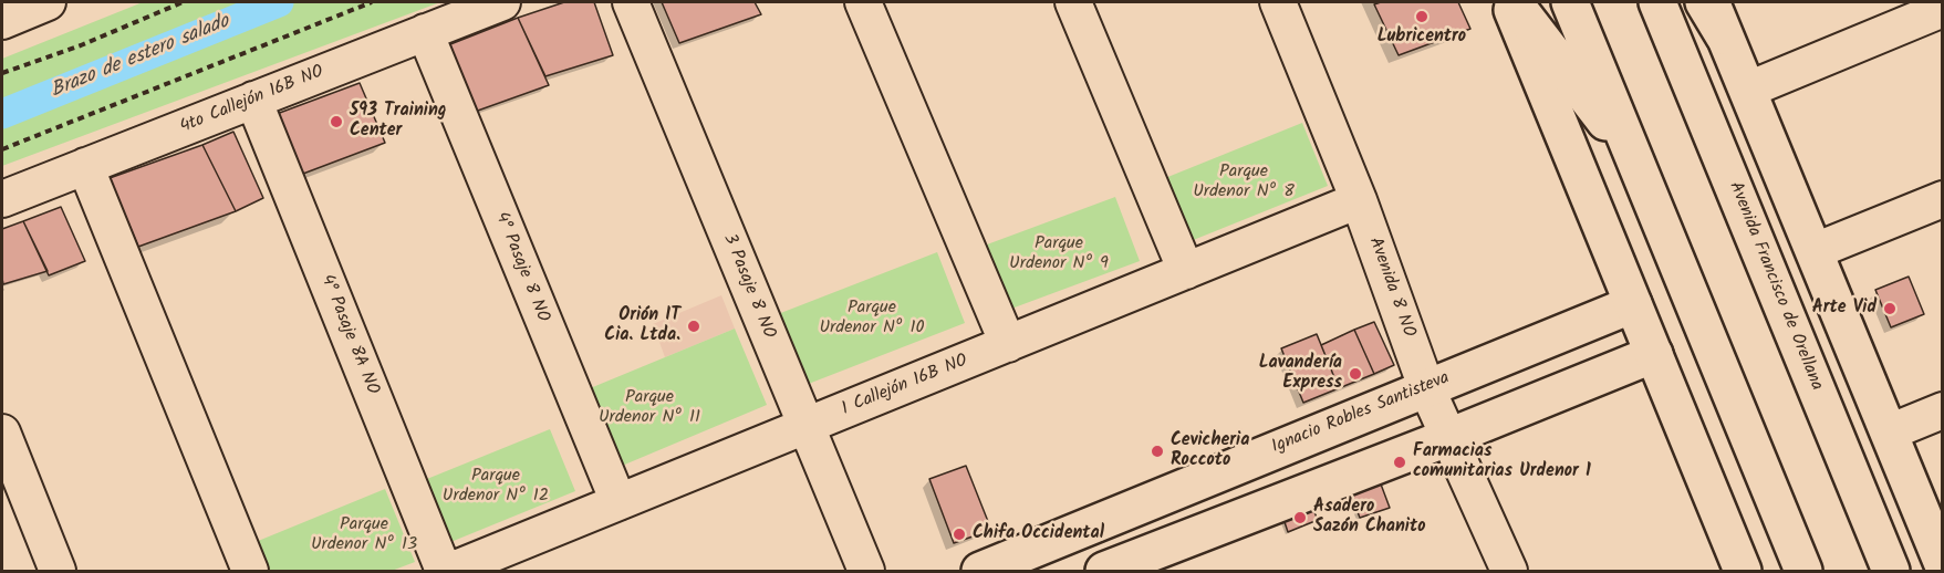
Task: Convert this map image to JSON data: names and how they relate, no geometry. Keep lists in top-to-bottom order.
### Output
{
  "streets": {
    "main road": ["Avenida Francisco de Orellana", "Ignacio Robles Santisteva"],
    "street": [
      "4to Callejón 16B NO",
      "4° Pasaje 8 NO",
      "3 Pasaje 8 NO",
      "Avenida 8 NO",
      "4° Pasaje 8A NO",
      "1 Callejón 16B NO"
    ]
  },
  "crossings": [
    ["4to Callejón 16B NO", "4° Pasaje 8 NO"],
    ["4to Callejón 16B NO", "4° Pasaje 8A NO"],
    ["4° Pasaje 8 NO", "1 Callejón 16B NO"],
    ["3 Pasaje 8 NO", "1 Callejón 16B NO"],
    ["Avenida 8 NO", "1 Callejón 16B NO"],
    ["Avenida 8 NO", "Ignacio Robles Santisteva"]
  ],
  "water": ["Brazo de estero salado"],
  "parks": [
    "Parque Urdenor Nº 8",
    "Parque Urdenor Nº 9",
    "Parque Urdenor Nº 10",
    "Parque Urdenor Nº 11",
    "Parque Urdenor Nº 12",
    "Parque Urdenor Nº 13"
  ],
  "places": [
    "Lubricentro",
    "593 Training Center",
    "Arte Vid",
    "Orión IT Cia. Ltda.",
    "Lavandería Express",
    "Cevicheria Roccoto",
    "Farmacias comunitarias Urdenor 1",
    "Asadero Sazón Chanito",
    "Chifa Occidental"
  ]
}
